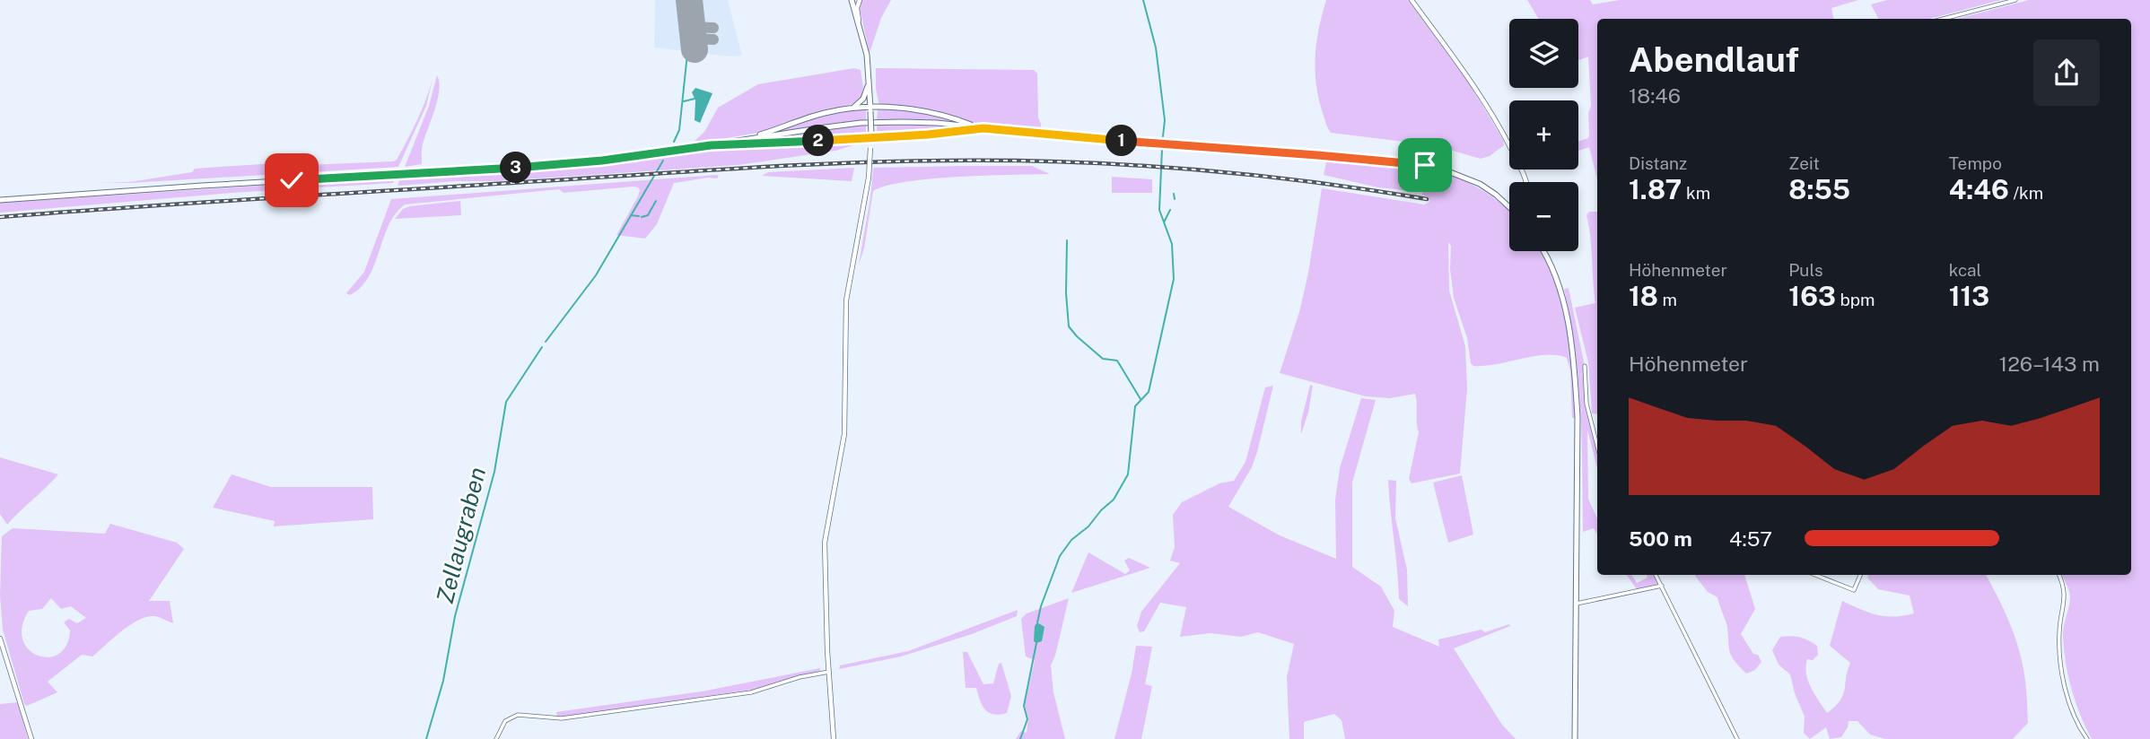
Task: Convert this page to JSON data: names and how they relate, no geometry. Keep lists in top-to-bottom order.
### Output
{
  "water": ["Zellaugraben"],
  "page": {
    "map_buttons": ["+", "−"],
    "heading": ["Abendlauf", "18:46"],
    "pins": ["1", "2", "3"],
    "stats": [
      ["Distanz", "1.87 km"],
      ["Zeit", "8:55"],
      ["Tempo", "4:46 /km"],
      ["Höhenmeter", "18 m"],
      ["Puls", "163 bpm"],
      ["kcal", "113"]
    ],
    "chart": ["Höhenmeter", "126–143 m"],
    "list": [
      {
        "name": "500 m",
        "note": "4:57"
      }
    ]
  }
}
